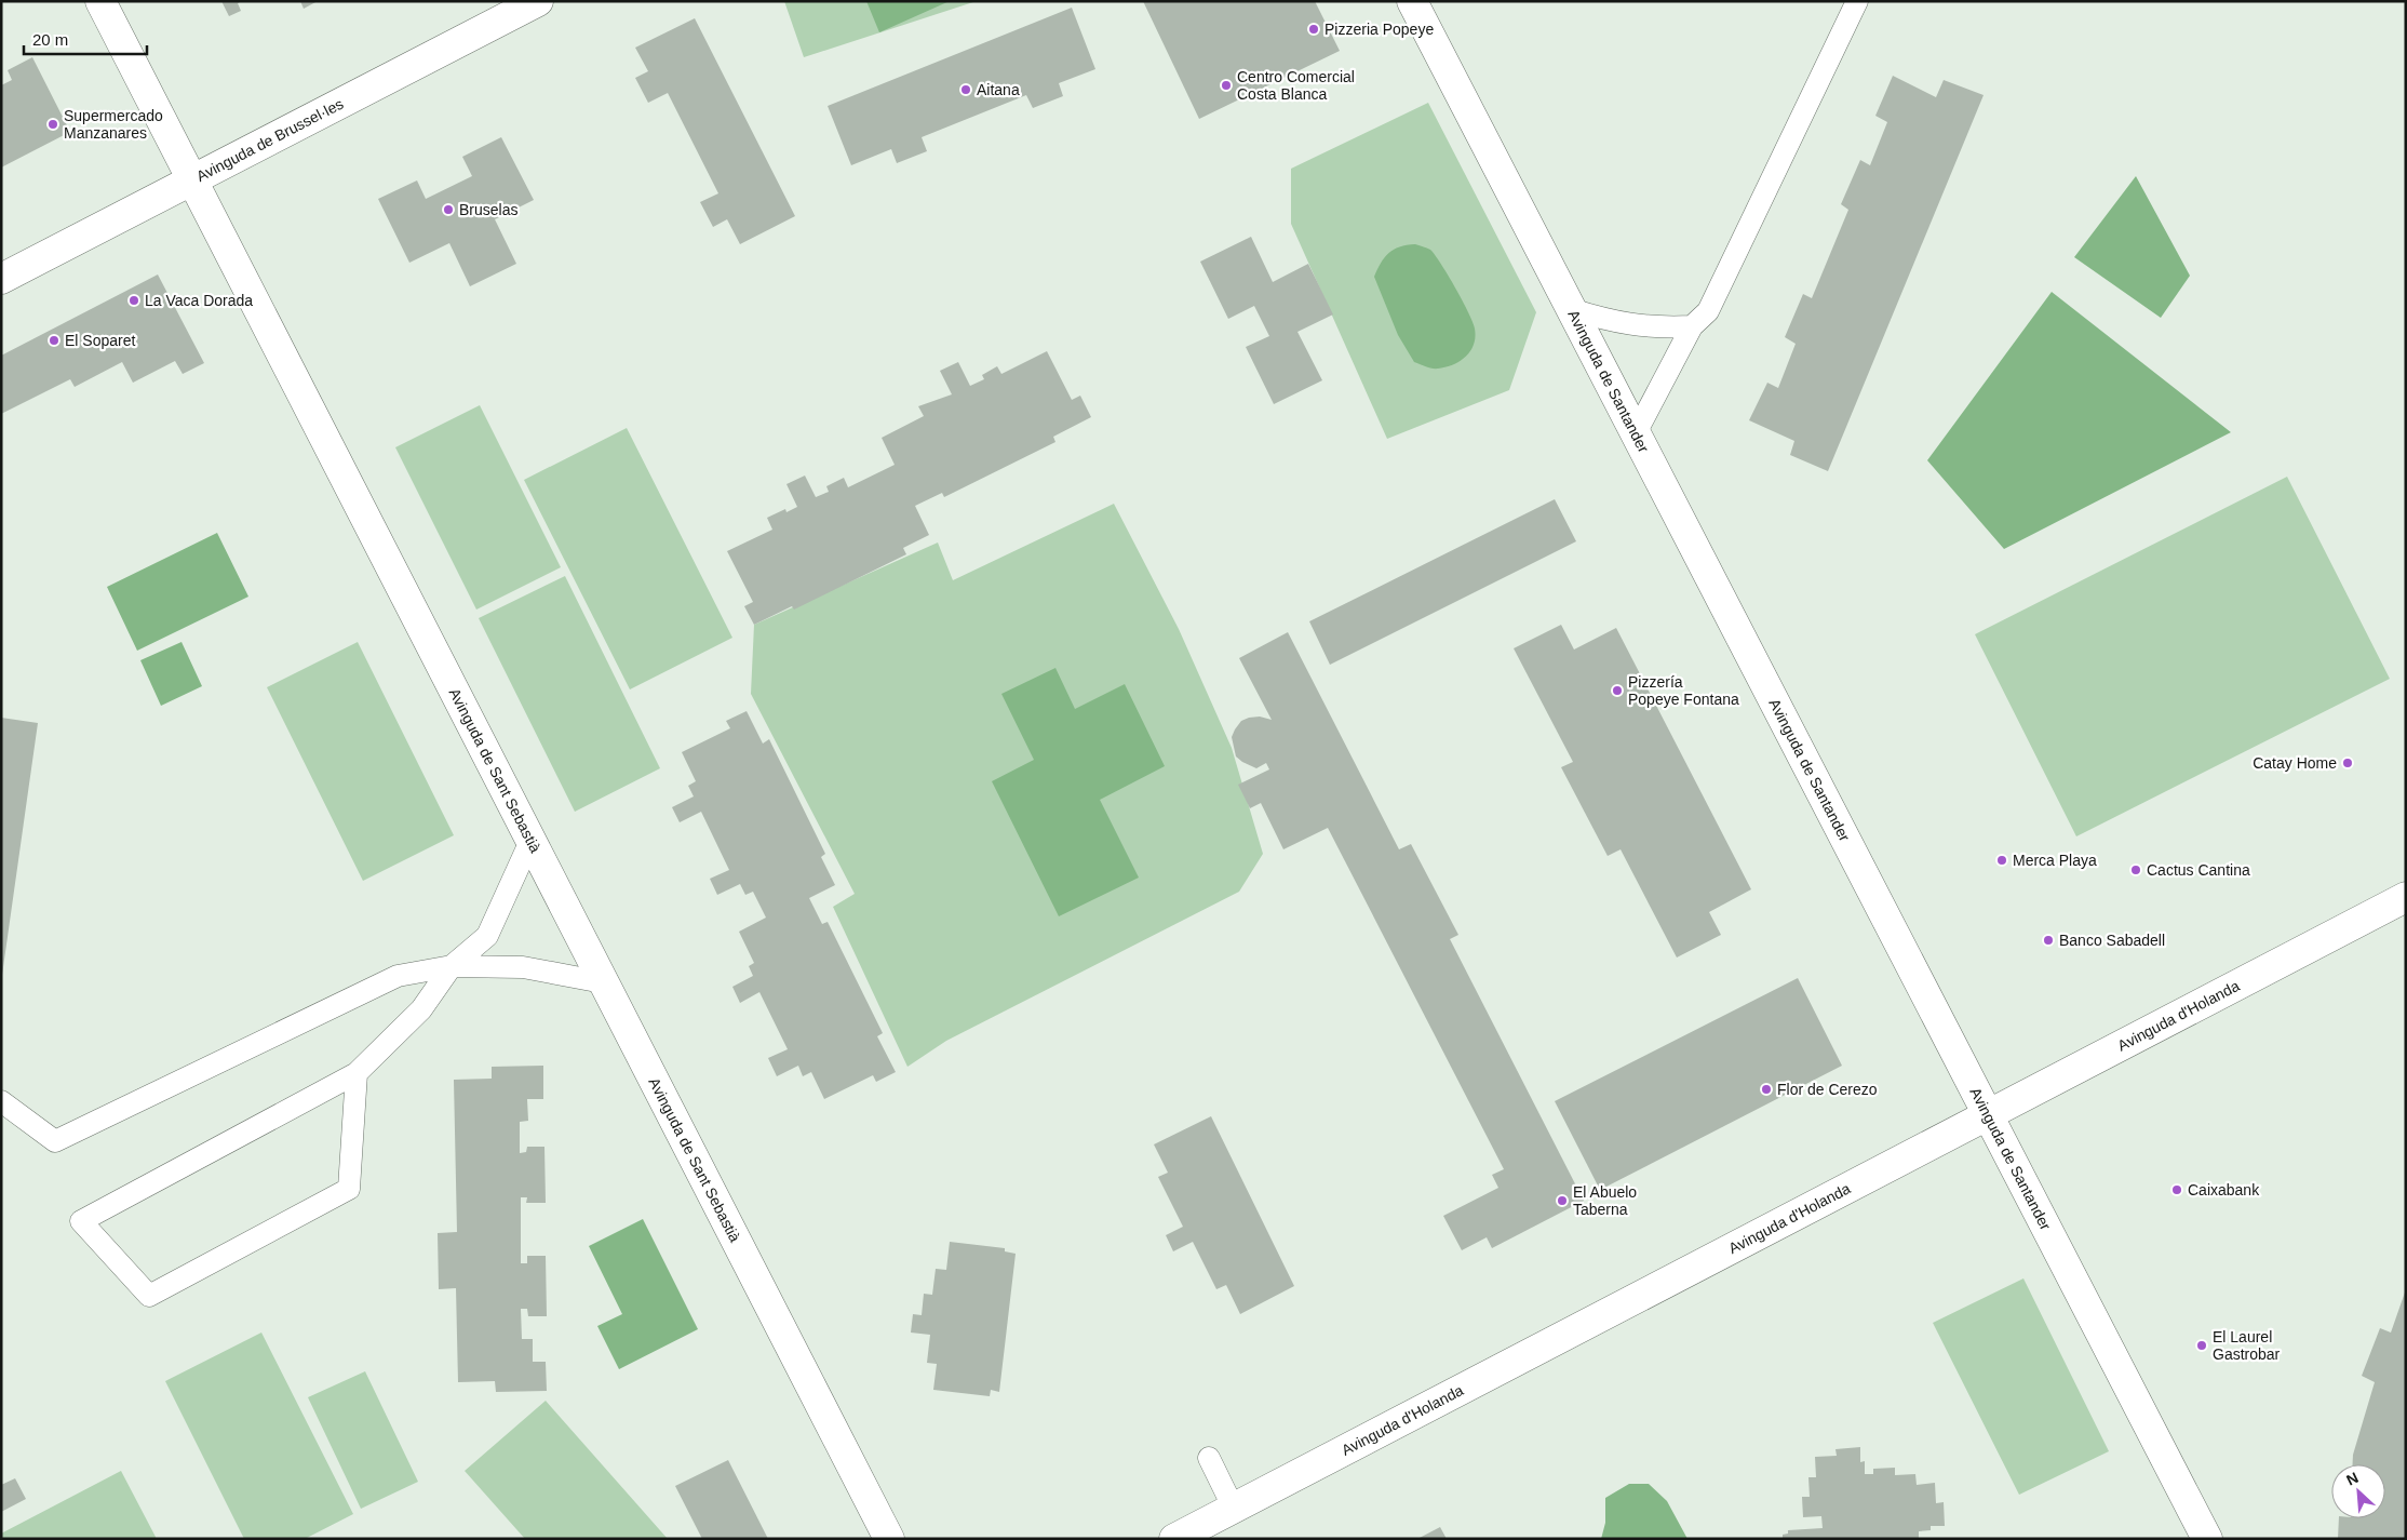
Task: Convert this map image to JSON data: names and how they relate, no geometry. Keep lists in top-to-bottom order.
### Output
{
  "streets": {
    "street": [
      "Avinguda de Brussel·les",
      "Avinguda de Santander",
      "Avinguda de Sant Sebastià",
      "Avinguda d'Holanda"
    ]
  },
  "crossings": [
    ["Avinguda de Brussel·les", "Avinguda de Sant Sebastià"],
    ["Avinguda de Santander", "Avinguda d'Holanda"]
  ],
  "places": [
    "Pizzeria Popeye",
    "Centro Comercial Costa Blanca",
    "Aitana",
    "Supermercado Manzanares",
    "Bruselas",
    "La Vaca Dorada",
    "El Soparet",
    "Pizzería Popeye Fontana",
    "Catay Home",
    "Merca Playa",
    "Cactus Cantina",
    "Banco Sabadell",
    "Flor de Cerezo",
    "Caixabank",
    "El Abuelo Taberna",
    "El Laurel Gastrobar"
  ],
  "scale_bar": "20 m",
  "north": "top left"
}
